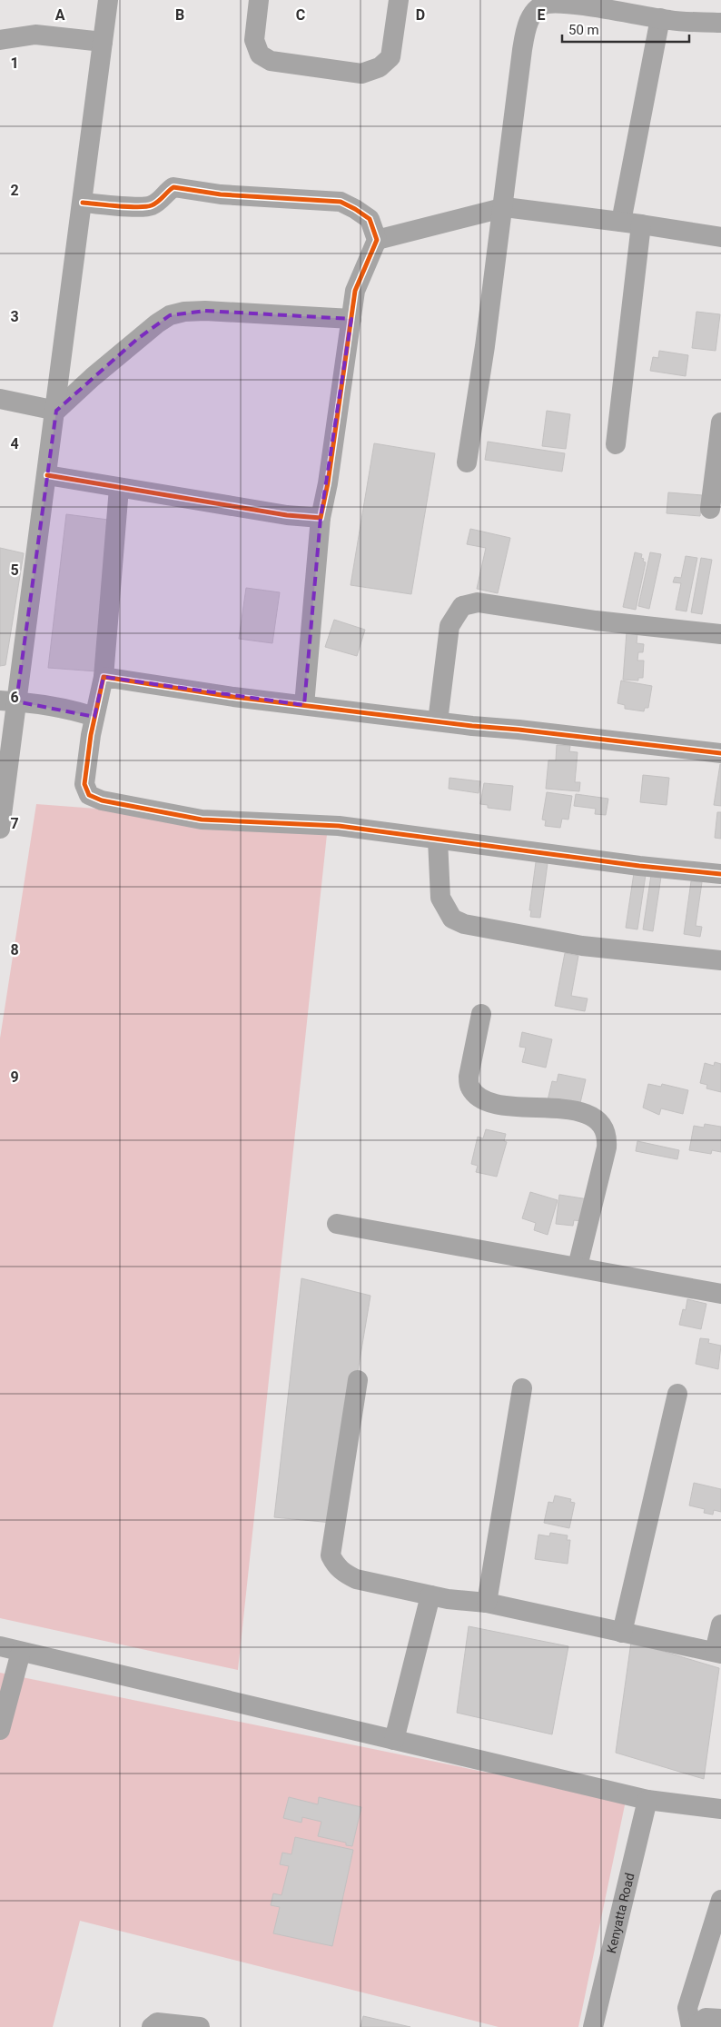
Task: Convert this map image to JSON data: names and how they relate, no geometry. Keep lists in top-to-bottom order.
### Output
{
  "streets": {
    "street": ["Kenyatta Road"]
  },
  "scale_bar": "50 m",
  "grid": {
    "columns": [
      "A",
      "B",
      "C",
      "D",
      "E"
    ],
    "rows": [
      "1",
      "2",
      "3",
      "4",
      "5",
      "6",
      "7",
      "8",
      "9"
    ]
  }
}
